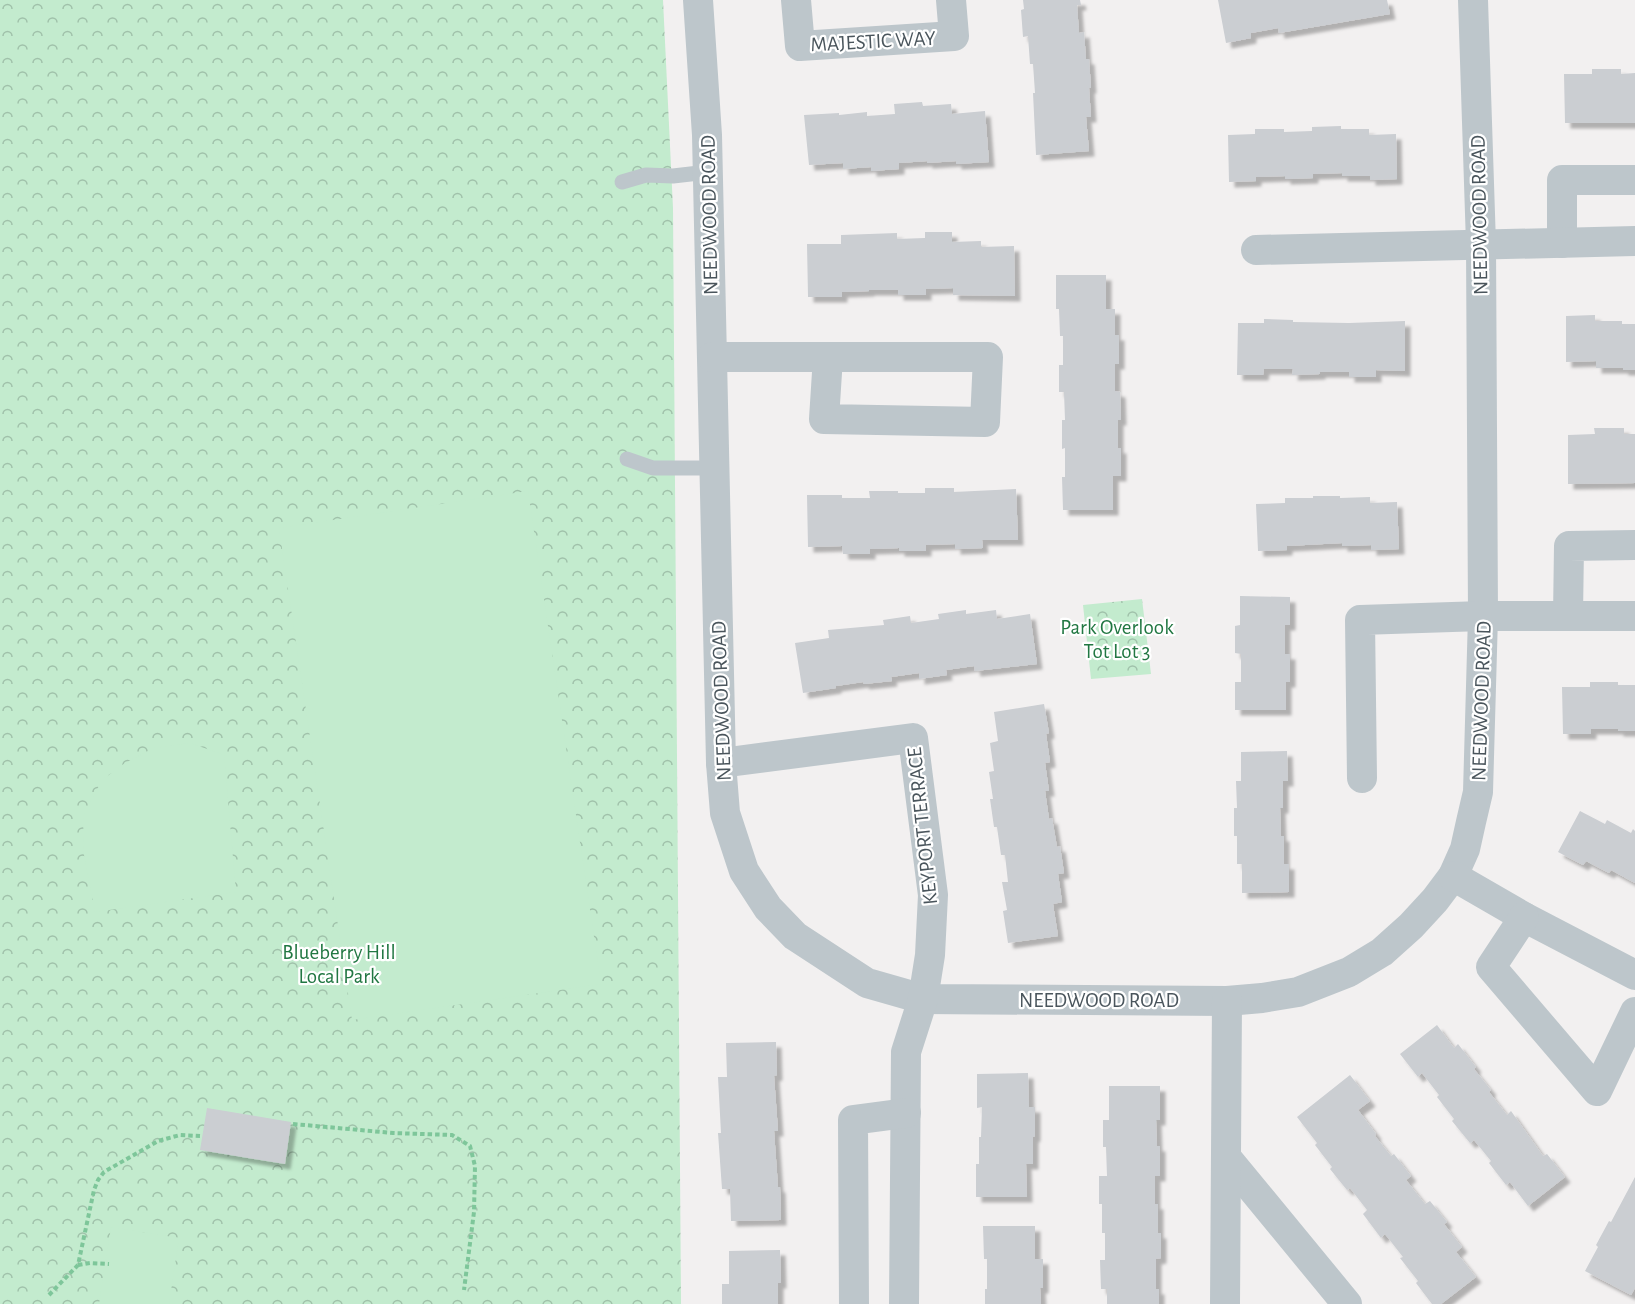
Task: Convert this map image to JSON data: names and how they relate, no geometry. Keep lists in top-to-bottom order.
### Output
{
  "streets": {
    "street": ["MAJESTIC WAY", "NEEDWOOD ROAD", "KEYPORT TERRACE"]
  },
  "crossings": [
    ["NEEDWOOD ROAD", "KEYPORT TERRACE"]
  ],
  "parks": ["Park Overlook Tot Lot 3", "Blueberry Hill Local Park"]
}
